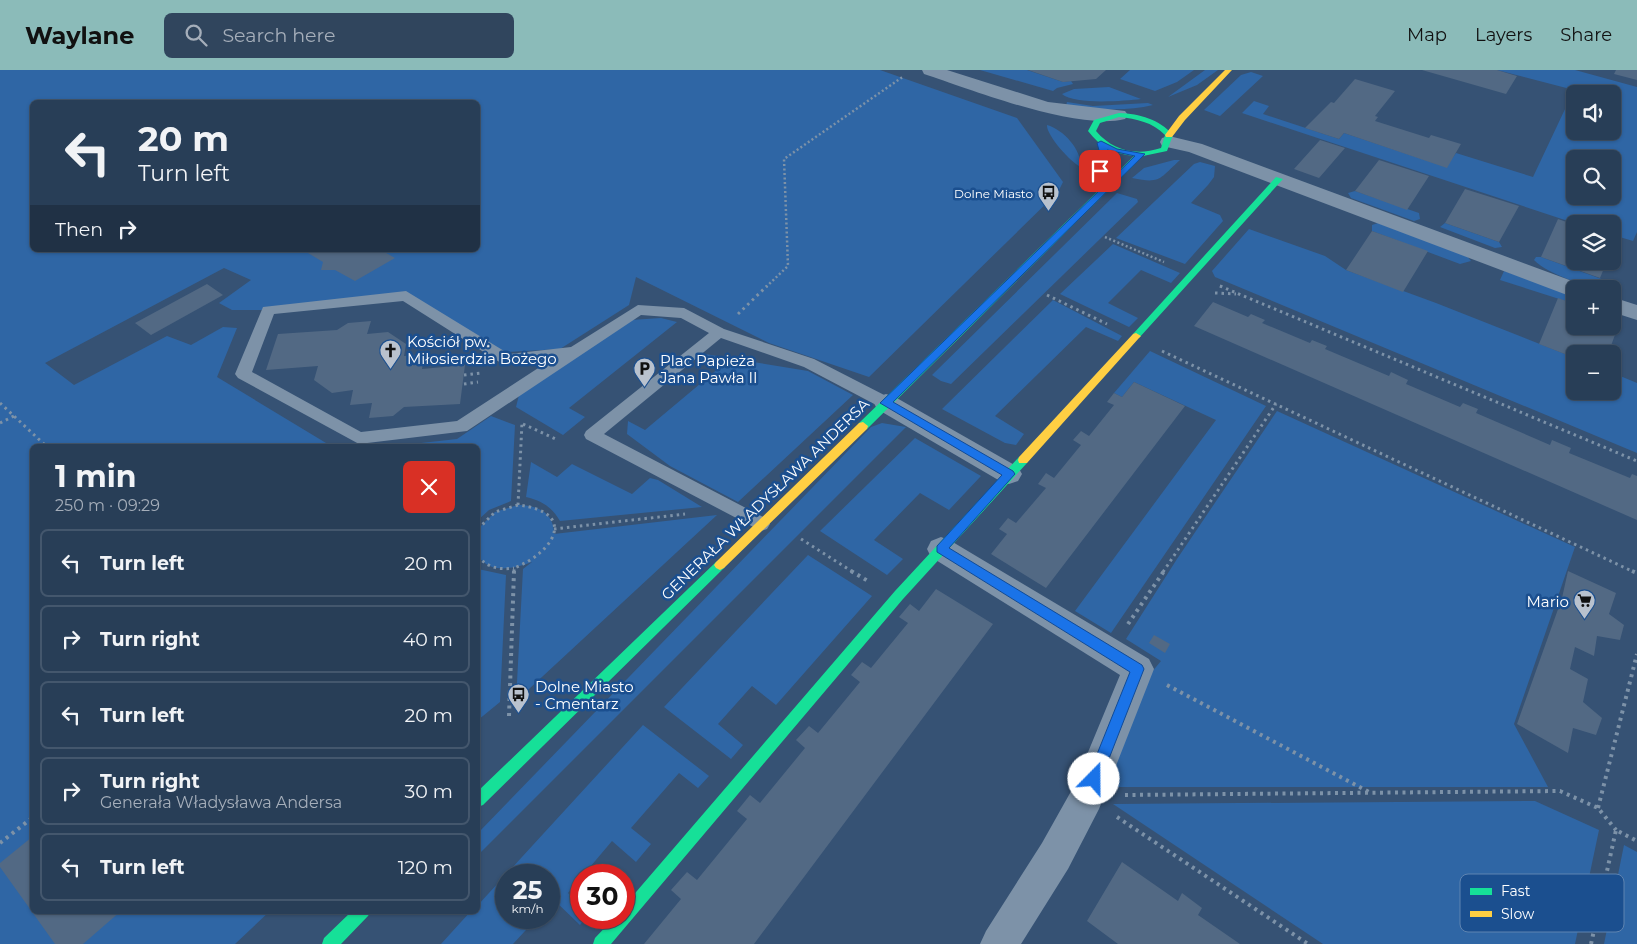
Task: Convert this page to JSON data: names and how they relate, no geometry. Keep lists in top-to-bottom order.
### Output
{
  "streets": {
    "main road": ["GENERAŁA WŁADYSŁAWA ANDERSA"]
  },
  "places": {
    "bus stop": ["Dolne Miasto", "Dolne Miasto - Cmentarz"],
    "church": ["Kościół pw. Miłosierdzia Bożego"],
    "parking": ["Plac Papieża Jana Pawła II"],
    "supermarket": ["Mario"]
  },
  "legend": ["Fast", "Slow"],
  "page": {
    "header": "Waylane",
    "search": "Search here",
    "nav": ["Map", "Layers", "Share"],
    "map_buttons": ["+", "−"],
    "turn": ["20 m", "Turn left"],
    "then": "Then",
    "heading": ["1 min", "250 m · 09:29"],
    "list": [
      {
        "name": "Turn left",
        "value": "20 m"
      },
      {
        "name": "Turn right",
        "value": "40 m"
      },
      {
        "name": "Turn left",
        "value": "20 m"
      },
      {
        "name": "Turn right",
        "note": "Generała Władysława Andersa",
        "value": "30 m"
      },
      {
        "name": "Turn left",
        "value": "120 m"
      }
    ],
    "speed": "25 km/h",
    "limit": "30"
  }
}
